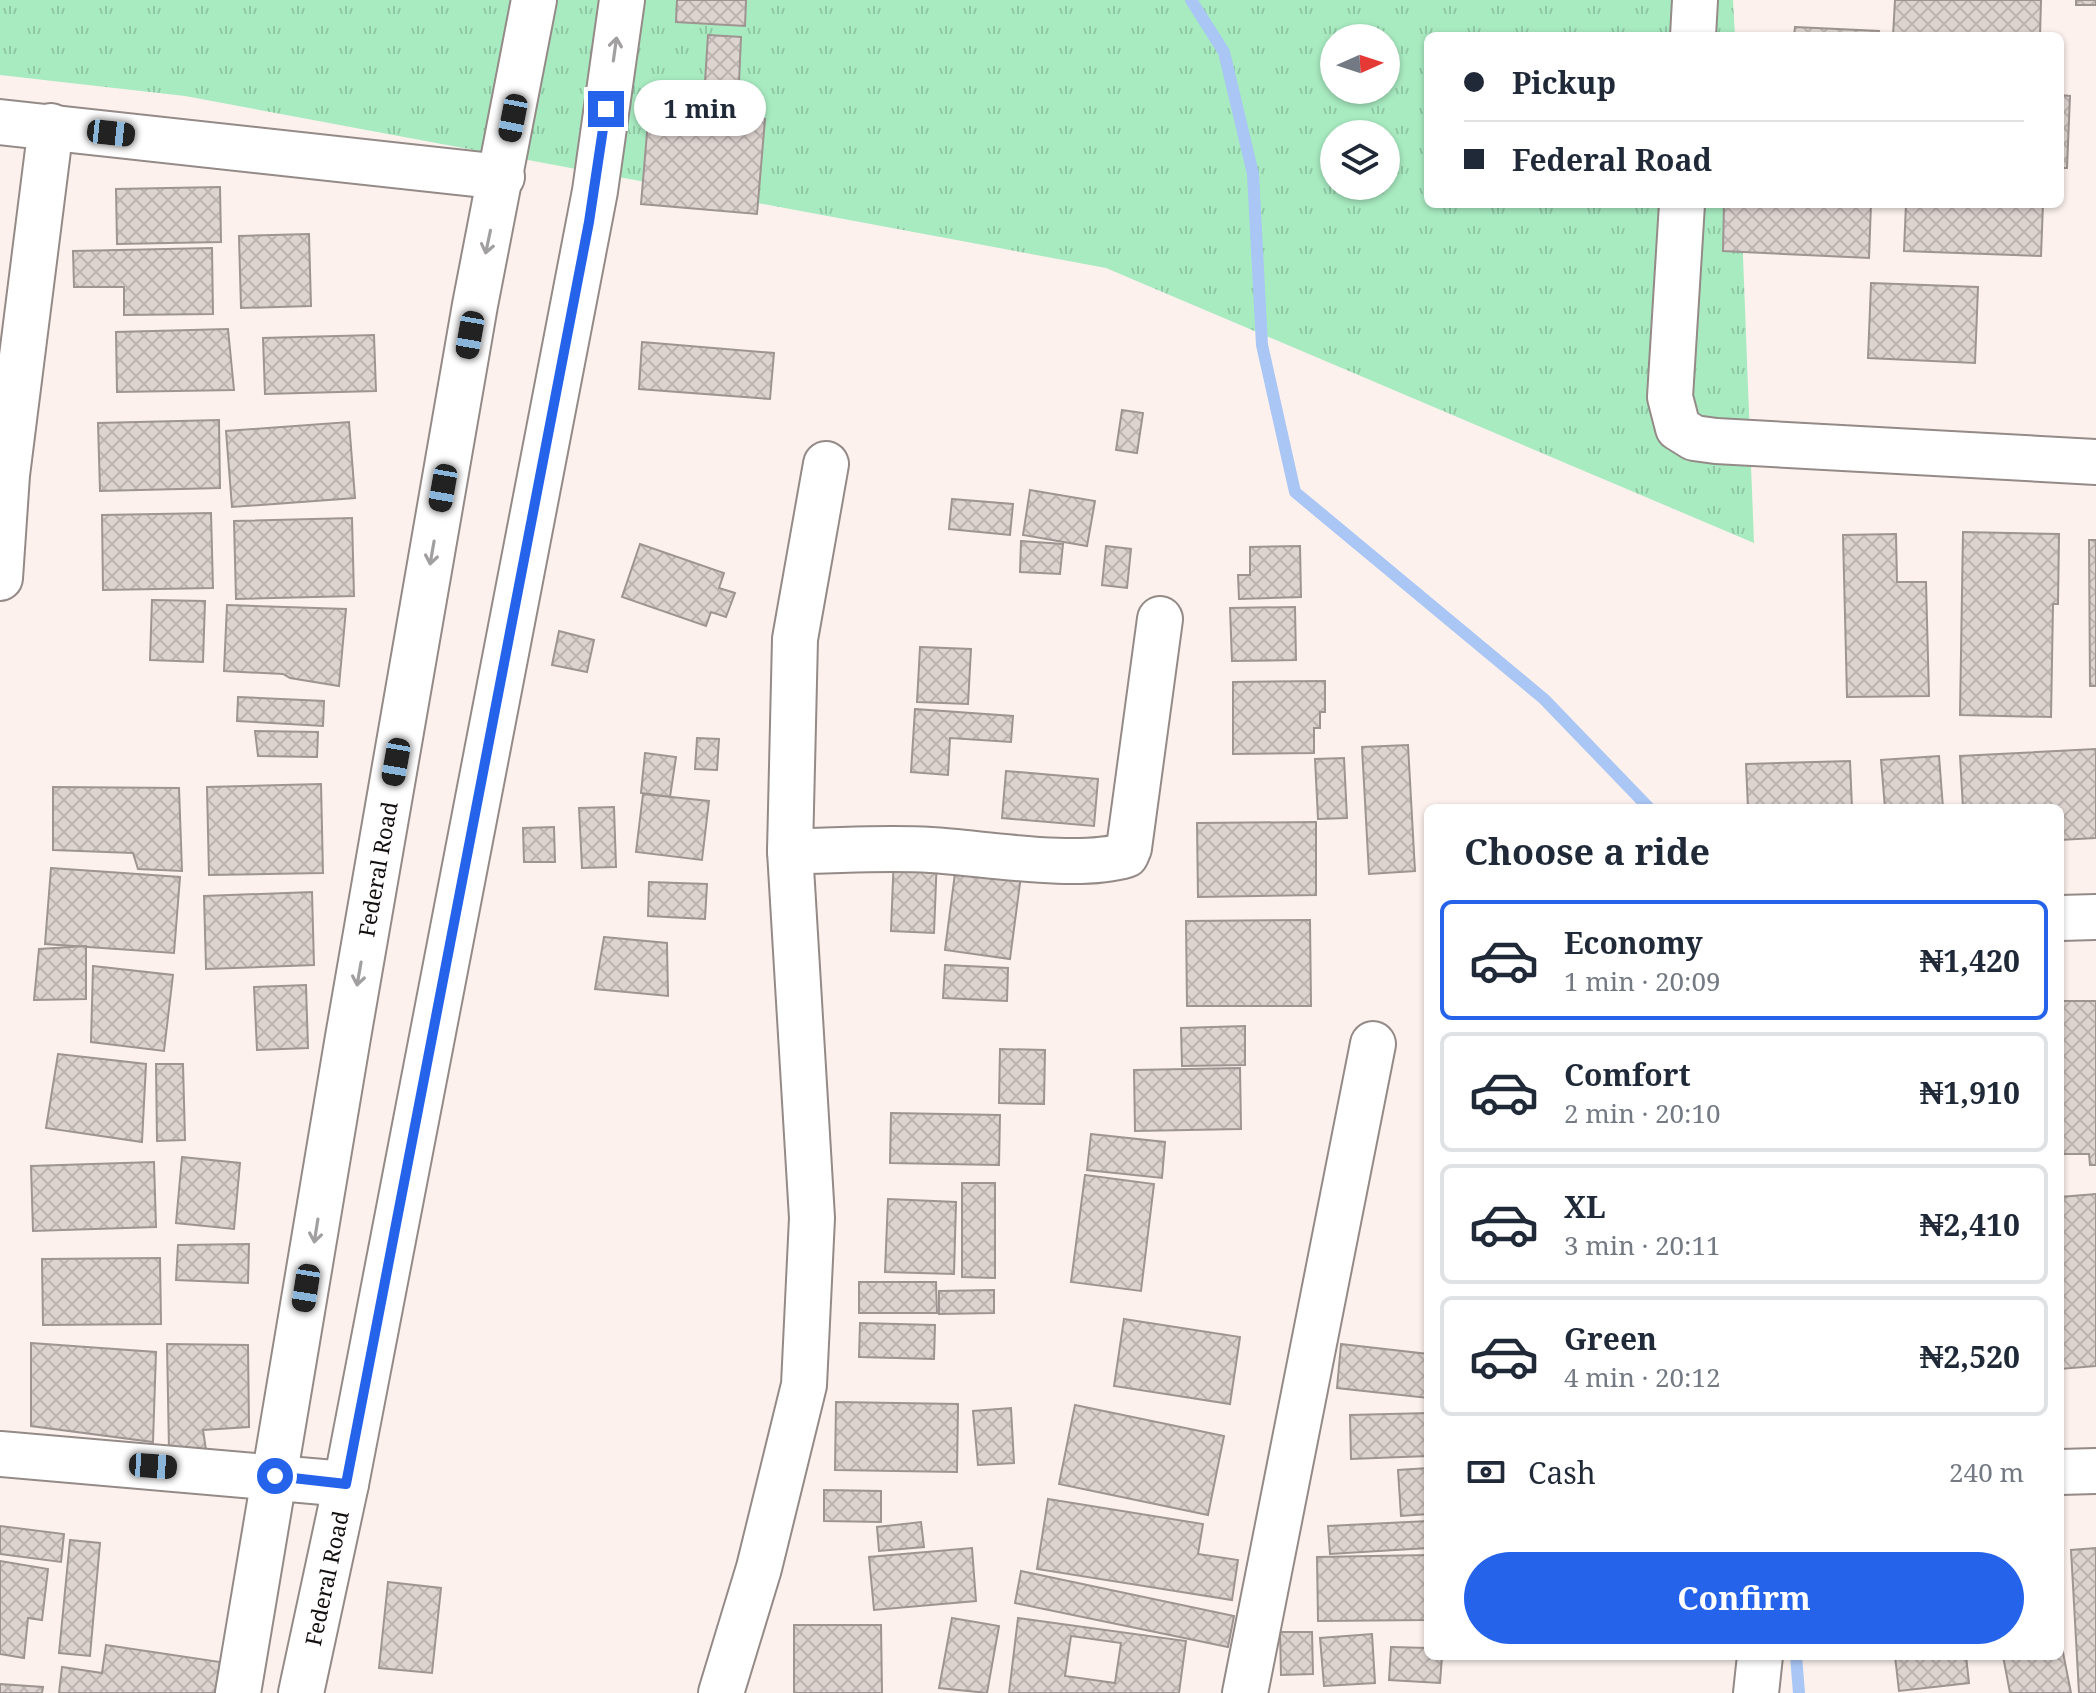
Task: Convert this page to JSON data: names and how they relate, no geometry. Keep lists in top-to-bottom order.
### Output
{
  "streets": {
    "street": ["Federal Road"]
  },
  "north": "right",
  "page": {
    "banner": ["Pickup", "Federal Road"],
    "bubble": "1 min",
    "heading": "Choose a ride",
    "list": [
      {
        "name": "Economy",
        "note": "1 min · 20:09",
        "value": "₦1,420"
      },
      {
        "name": "Comfort",
        "note": "2 min · 20:10",
        "value": "₦1,910"
      },
      {
        "name": "XL",
        "note": "3 min · 20:11",
        "value": "₦2,410"
      },
      {
        "name": "Green",
        "note": "4 min · 20:12",
        "value": "₦2,520"
      }
    ],
    "pay": ["Cash", "240 m"],
    "buttons": "Confirm"
  }
}
